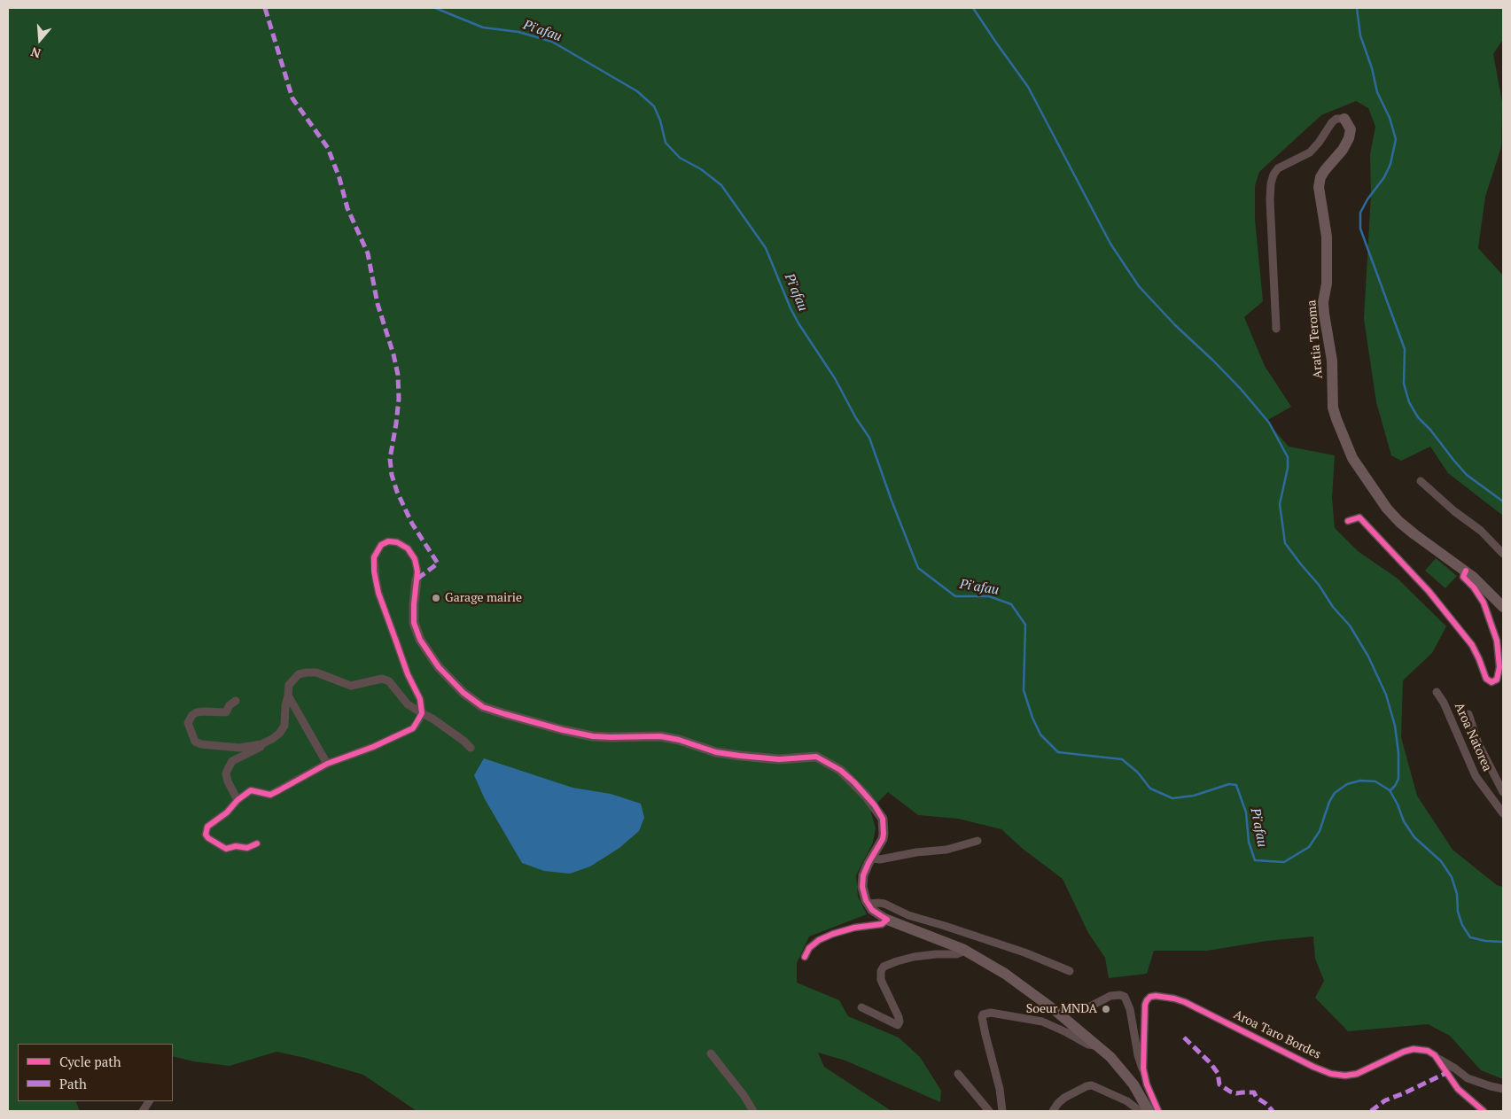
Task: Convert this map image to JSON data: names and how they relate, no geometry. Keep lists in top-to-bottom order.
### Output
{
  "streets": {
    "main road": ["Aratia Teroma"],
    "street": ["Aroa Natorea", "Aroa Taro Bordes"]
  },
  "water": ["Pi'afau"],
  "places": ["Garage mairie", "Soeur MNDA"],
  "legend": ["Cycle path", "Path"],
  "north": "bottom"
}
